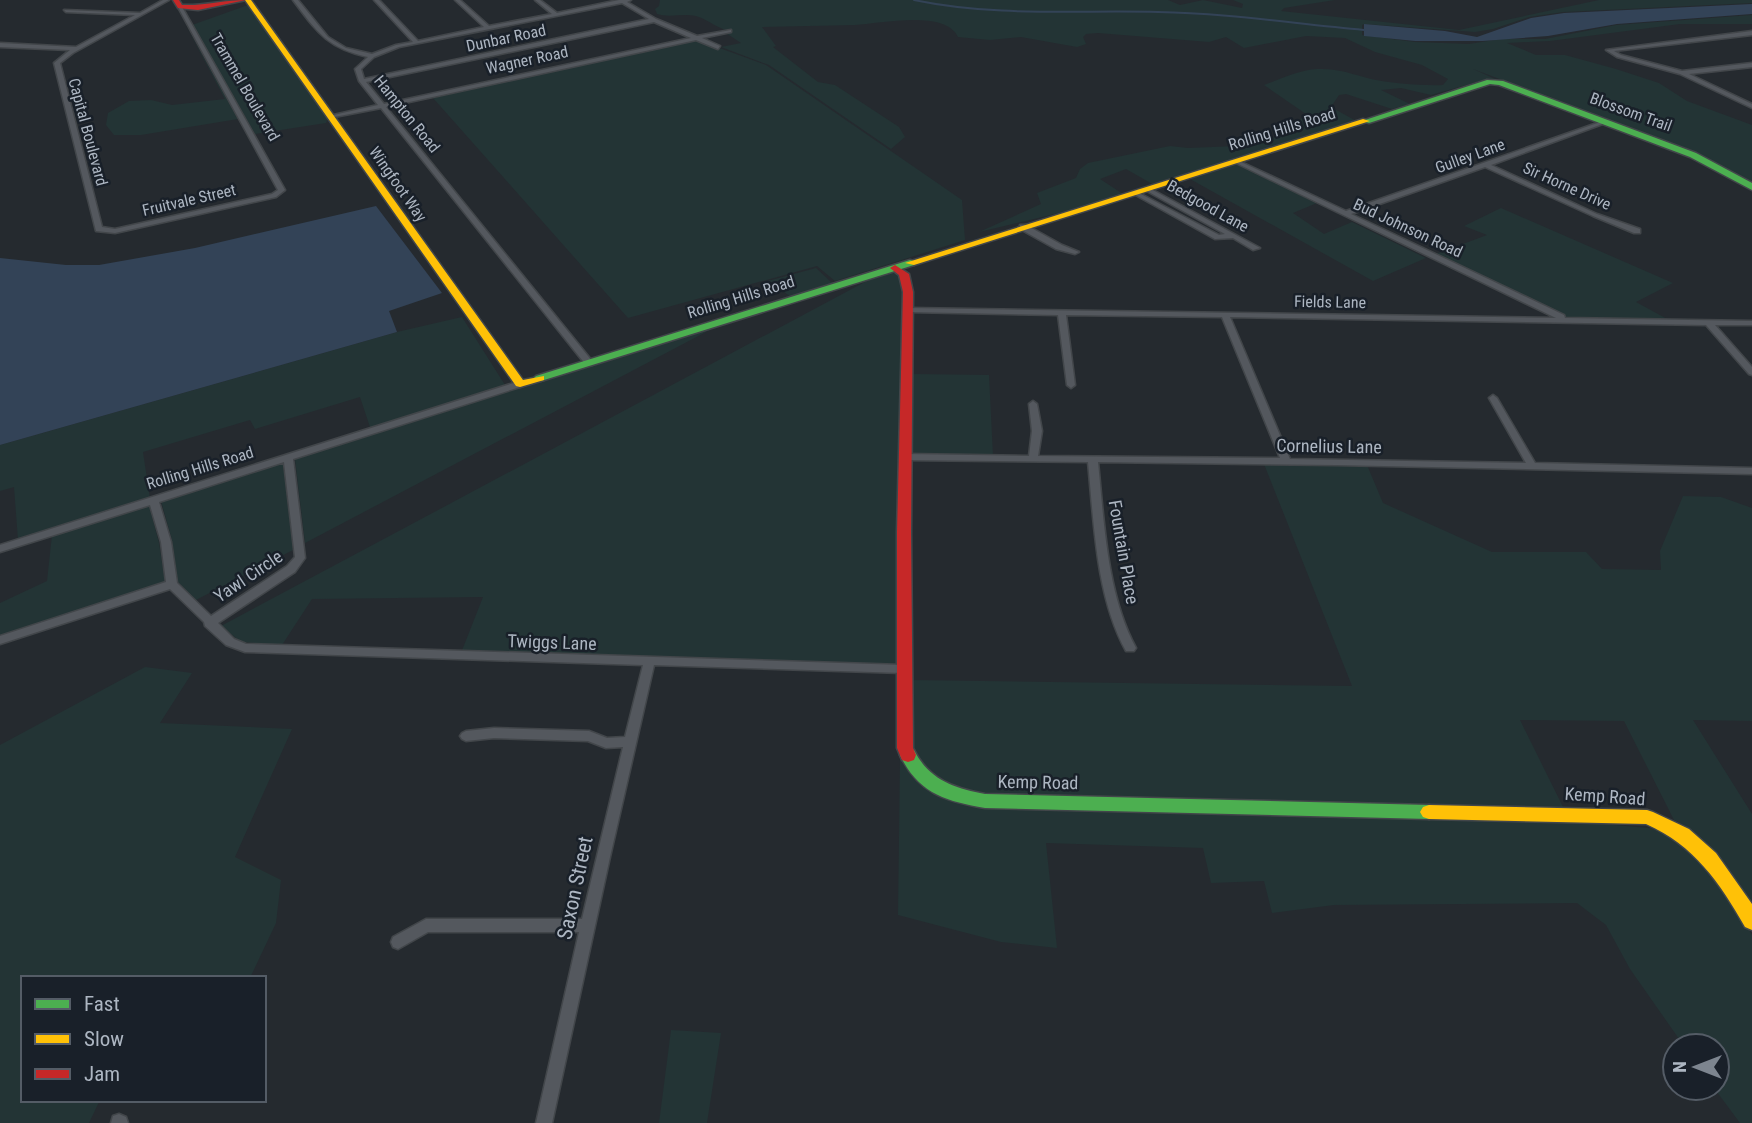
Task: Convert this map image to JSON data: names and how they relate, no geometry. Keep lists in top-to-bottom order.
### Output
{
  "streets": {
    "street": [
      "Dunbar Road",
      "Wagner Road",
      "Trammel Boulevard",
      "Blossom Trail",
      "Hampton Road",
      "Rolling Hills Road",
      "Capital Boulevard",
      "Gulley Lane",
      "Wingfoot Way",
      "Sir Horne Drive",
      "Fruitvale Street",
      "Bedgood Lane",
      "Bud Johnson Road",
      "Fields Lane",
      "Cornelius Lane",
      "Fountain Place",
      "Yawl Circle",
      "Twiggs Lane",
      "Kemp Road",
      "Saxon Street"
    ]
  },
  "crossings": [
    ["Dunbar Road", "Hampton Road"],
    ["Wagner Road", "Hampton Road"],
    ["Wagner Road", "Wingfoot Way"],
    ["Trammel Boulevard", "Fruitvale Street"],
    ["Blossom Trail", "Rolling Hills Road"],
    ["Blossom Trail", "Gulley Lane"],
    ["Hampton Road", "Rolling Hills Road"],
    ["Rolling Hills Road", "Wingfoot Way"],
    ["Rolling Hills Road", "Bedgood Lane"],
    ["Rolling Hills Road", "Bud Johnson Road"],
    ["Rolling Hills Road", "Yawl Circle"],
    ["Rolling Hills Road", "Kemp Road"],
    ["Capital Boulevard", "Fruitvale Street"],
    ["Gulley Lane", "Sir Horne Drive"],
    ["Gulley Lane", "Bud Johnson Road"],
    ["Bud Johnson Road", "Fields Lane"],
    ["Fields Lane", "Kemp Road"],
    ["Cornelius Lane", "Fountain Place"],
    ["Cornelius Lane", "Kemp Road"],
    ["Yawl Circle", "Twiggs Lane"],
    ["Twiggs Lane", "Kemp Road"],
    ["Twiggs Lane", "Saxon Street"]
  ],
  "legend": ["Fast", "Slow", "Jam"],
  "north": "left"
}
